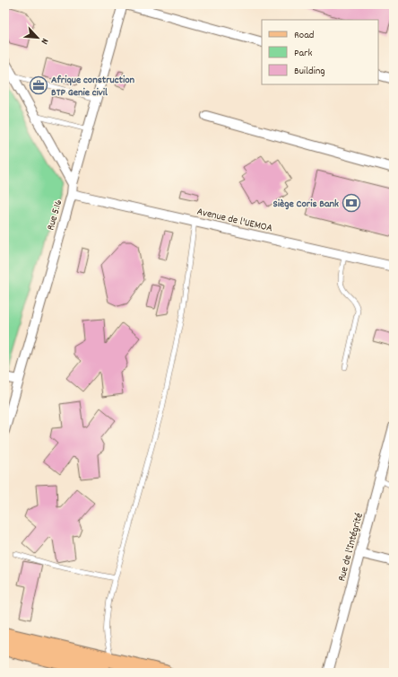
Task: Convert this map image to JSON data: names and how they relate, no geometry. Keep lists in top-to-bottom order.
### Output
{
  "streets": {
    "street": ["Rue 5.16", "Avenue de l'UEMOA", "Rue de l'Intégrité"]
  },
  "crossings": [
    ["Rue 5.16", "Avenue de l'UEMOA"]
  ],
  "places": {
    "office": ["Afrique construction BTP Genie civil"],
    "bank": ["Siège Coris Bank"]
  },
  "legend": ["Road", "Park", "Building"],
  "north": "bottom right"
}
